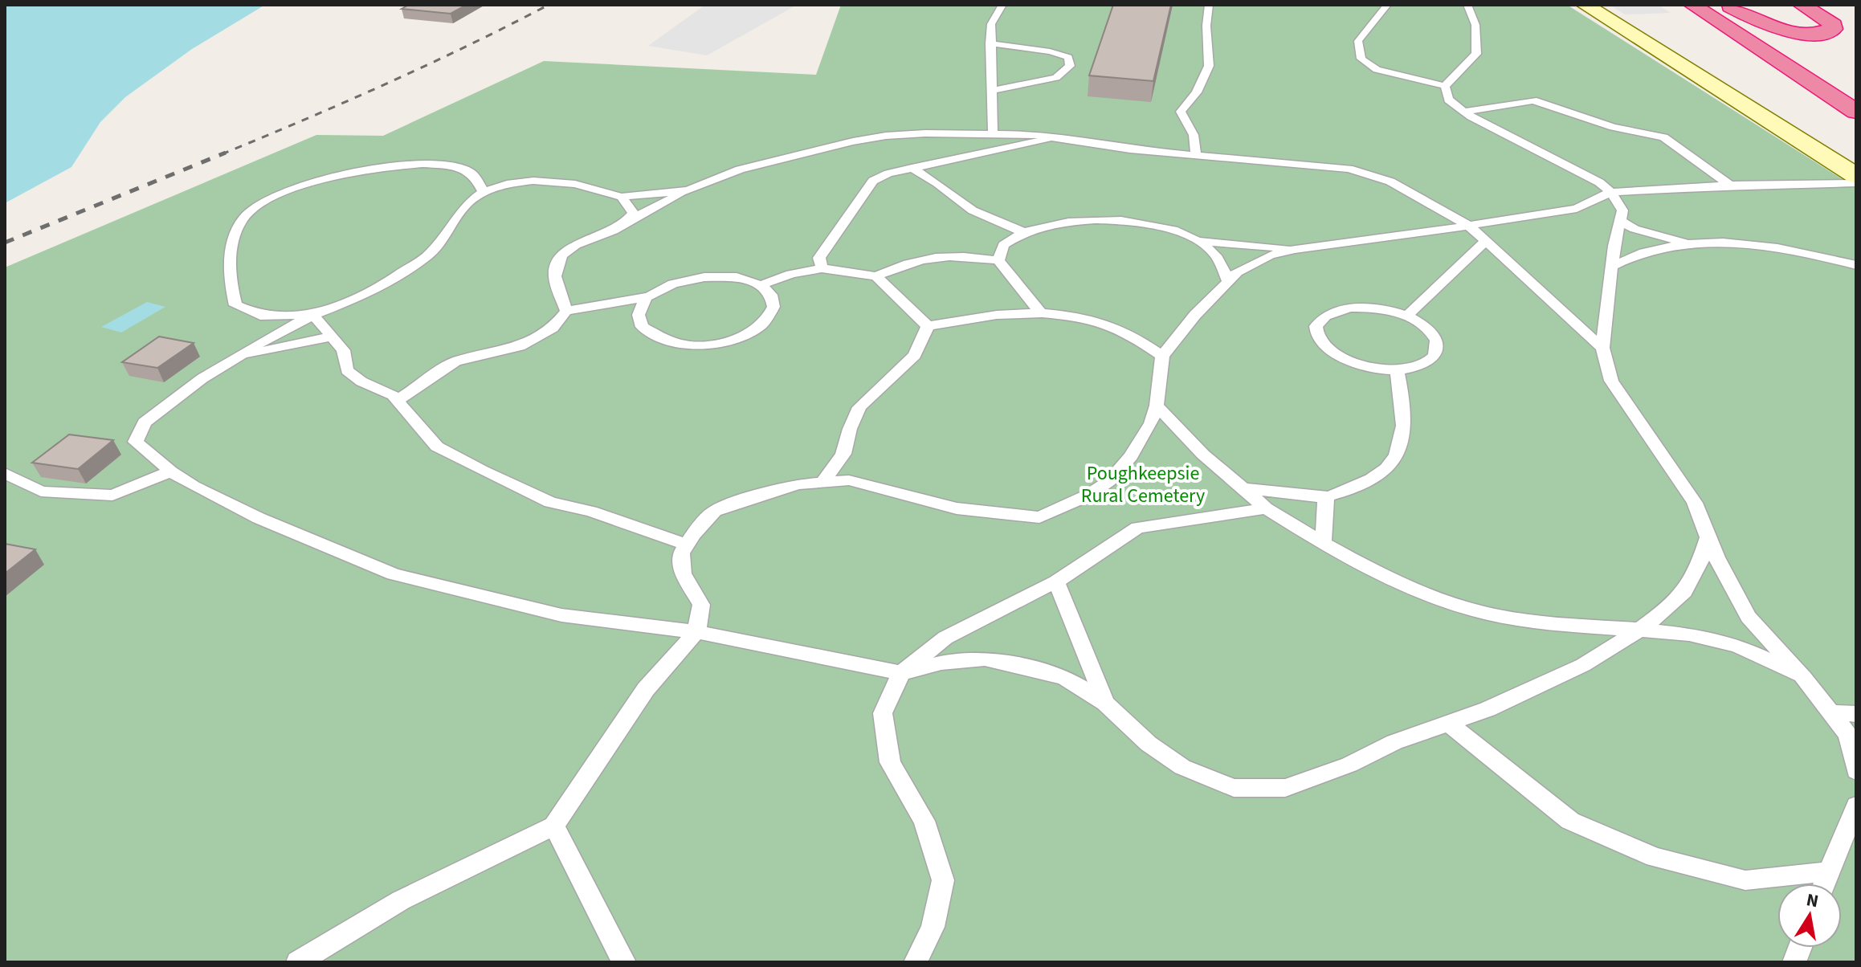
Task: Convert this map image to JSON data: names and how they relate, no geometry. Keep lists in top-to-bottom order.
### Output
{
  "parks": ["Poughkeepsie Rural Cemetery"],
  "north": "top"
}
